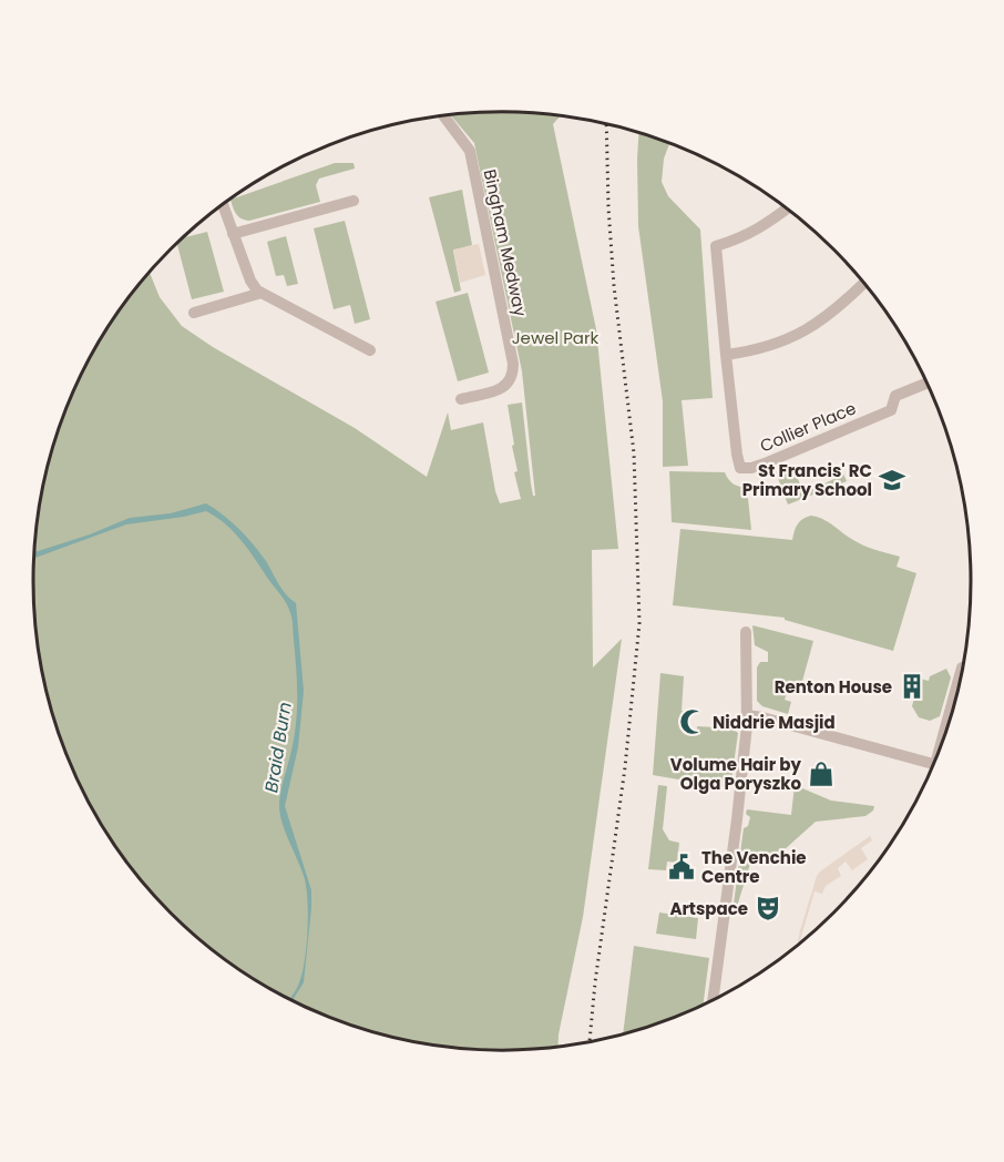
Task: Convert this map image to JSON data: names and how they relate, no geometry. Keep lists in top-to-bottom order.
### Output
{
  "streets": {
    "street": ["Bingham Medway", "Collier Place"]
  },
  "water": ["Braid Burn"],
  "parks": ["Jewel Park"],
  "places": {
    "school or university": ["St Francis' RC Primary School"],
    "building": ["Renton House"],
    "mosque": ["Niddrie Masjid"],
    "shop": ["Volume Hair by Olga Poryszko"],
    "public building": ["The Venchie Centre"],
    "theatre": ["Artspace"]
  }
}
